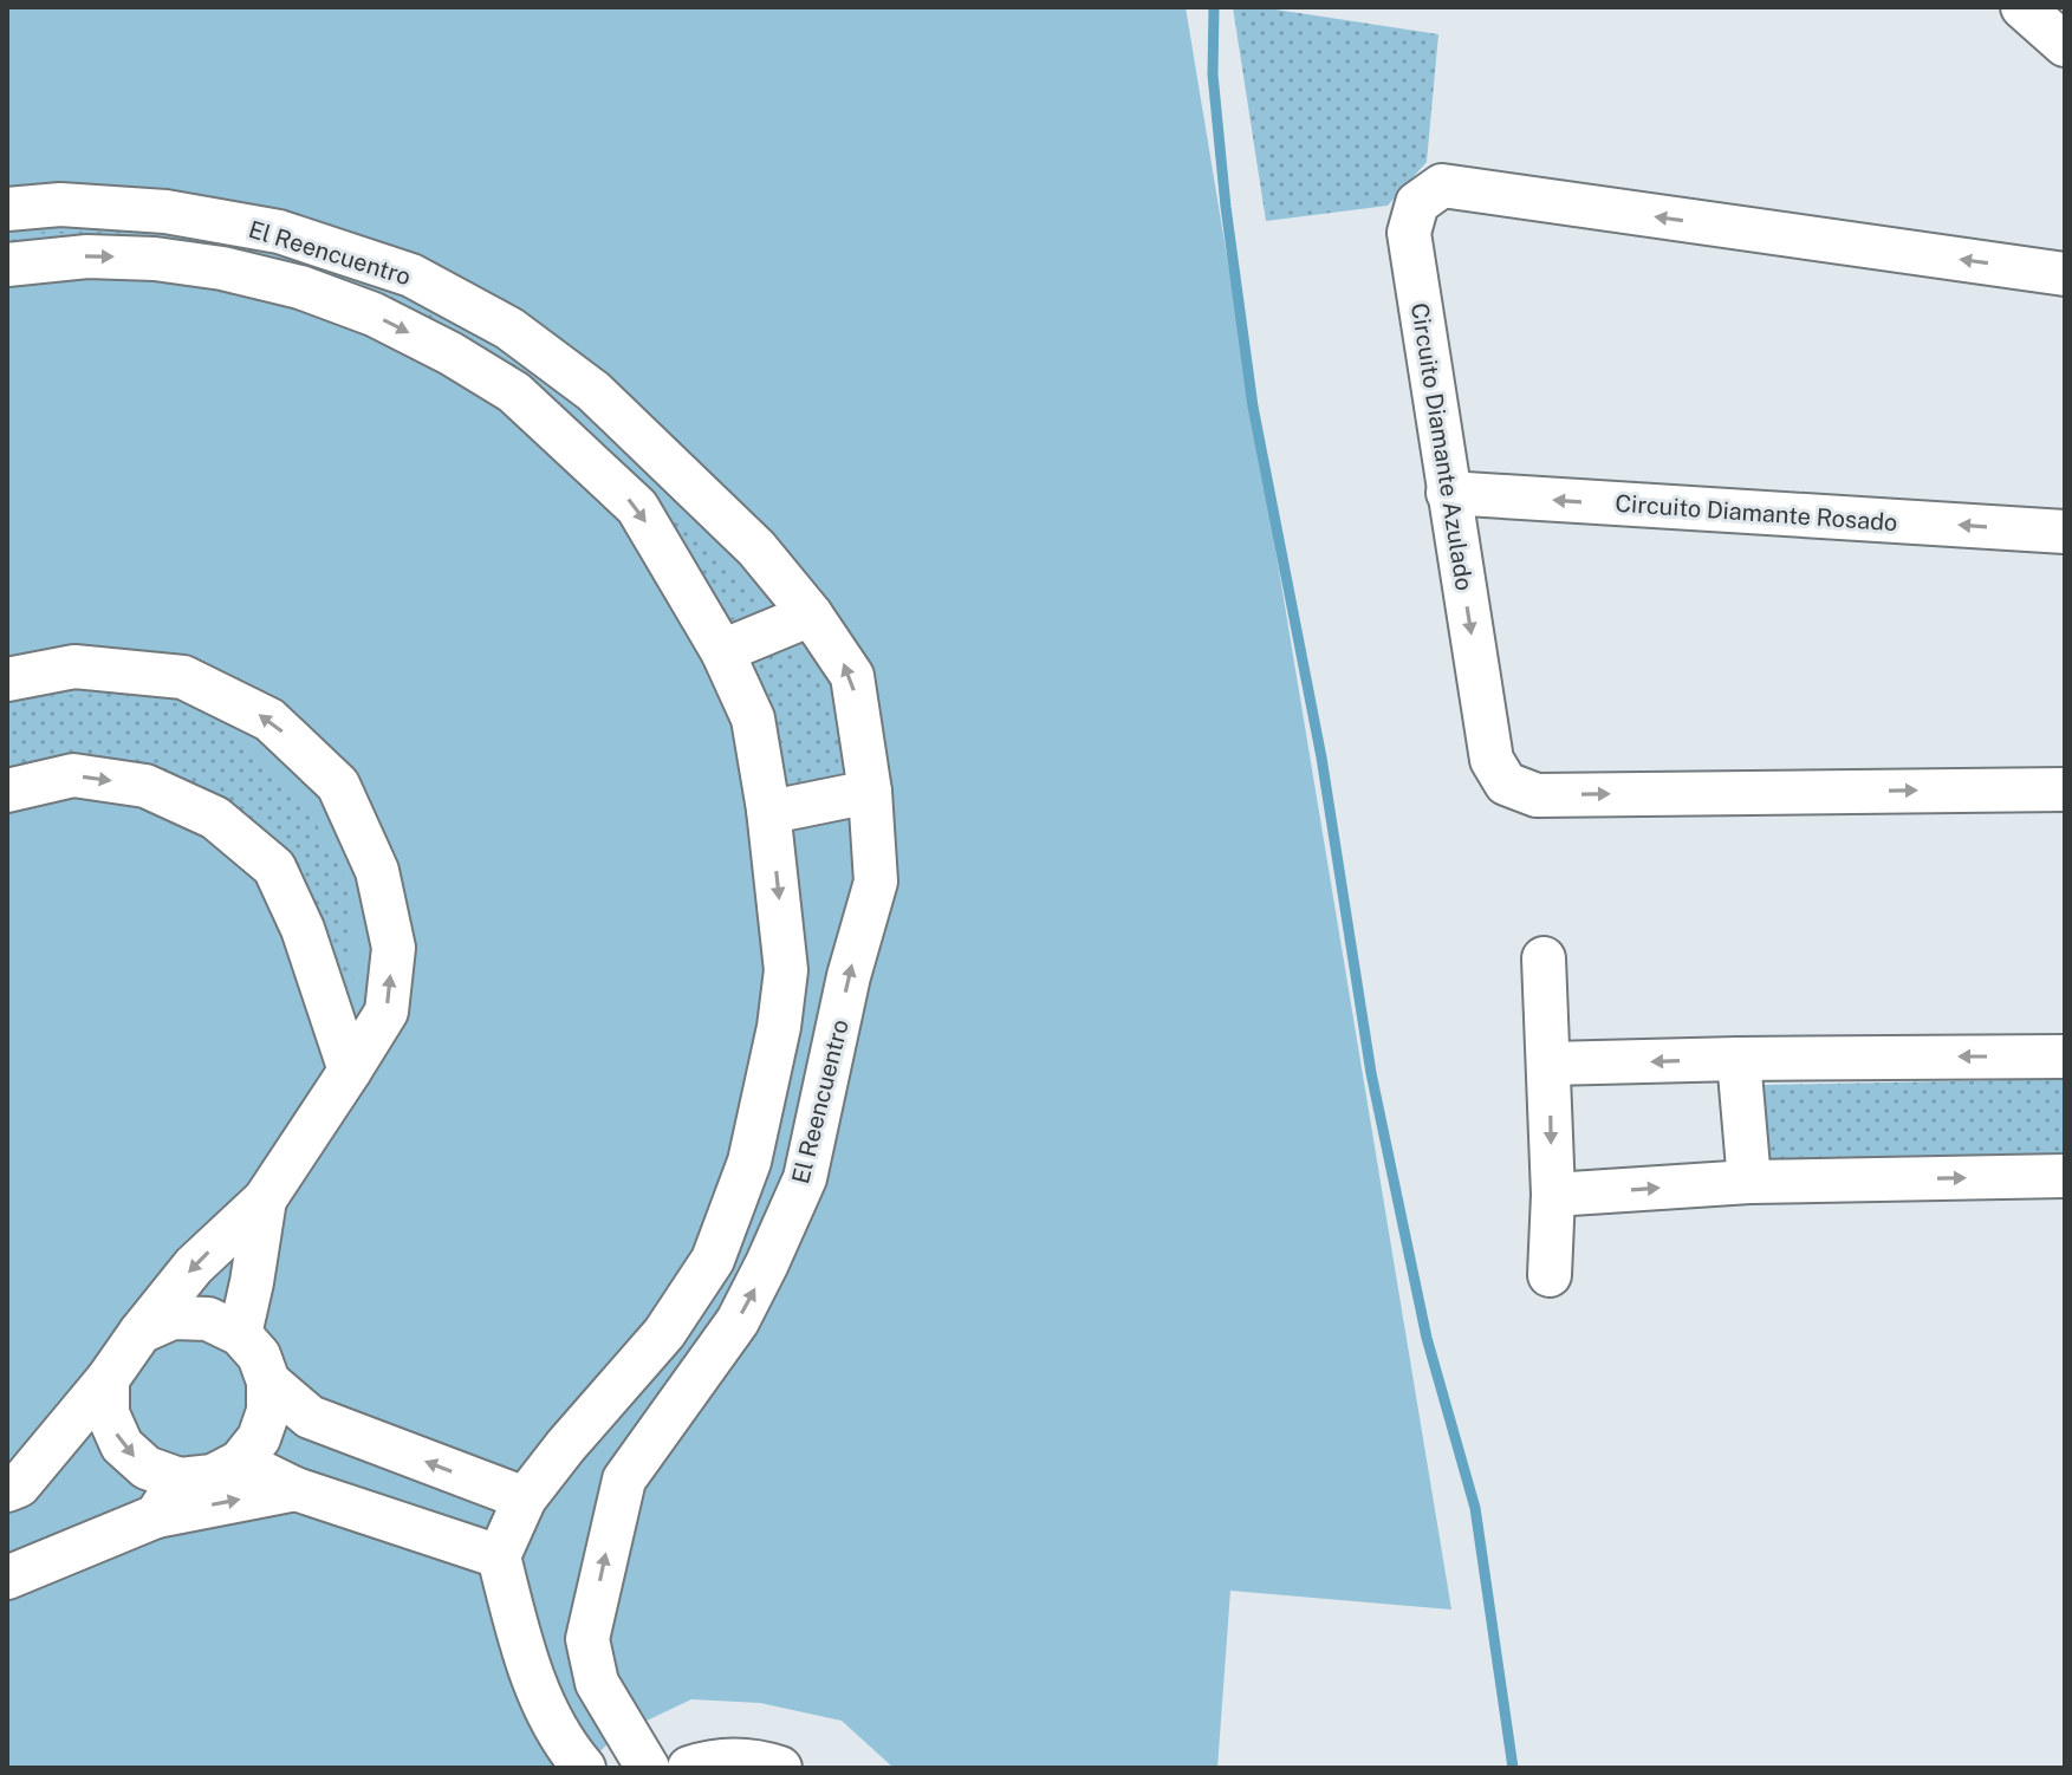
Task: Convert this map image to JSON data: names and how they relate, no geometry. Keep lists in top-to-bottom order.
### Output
{
  "streets": {
    "street": ["El Reencuentro", "Circuito Diamante Azulado", "Circuito Diamante Rosado"]
  },
  "crossings": [
    ["Circuito Diamante Azulado", "Circuito Diamante Rosado"]
  ],
  "one_way": ["Circuito Diamante Rosado"]
}
